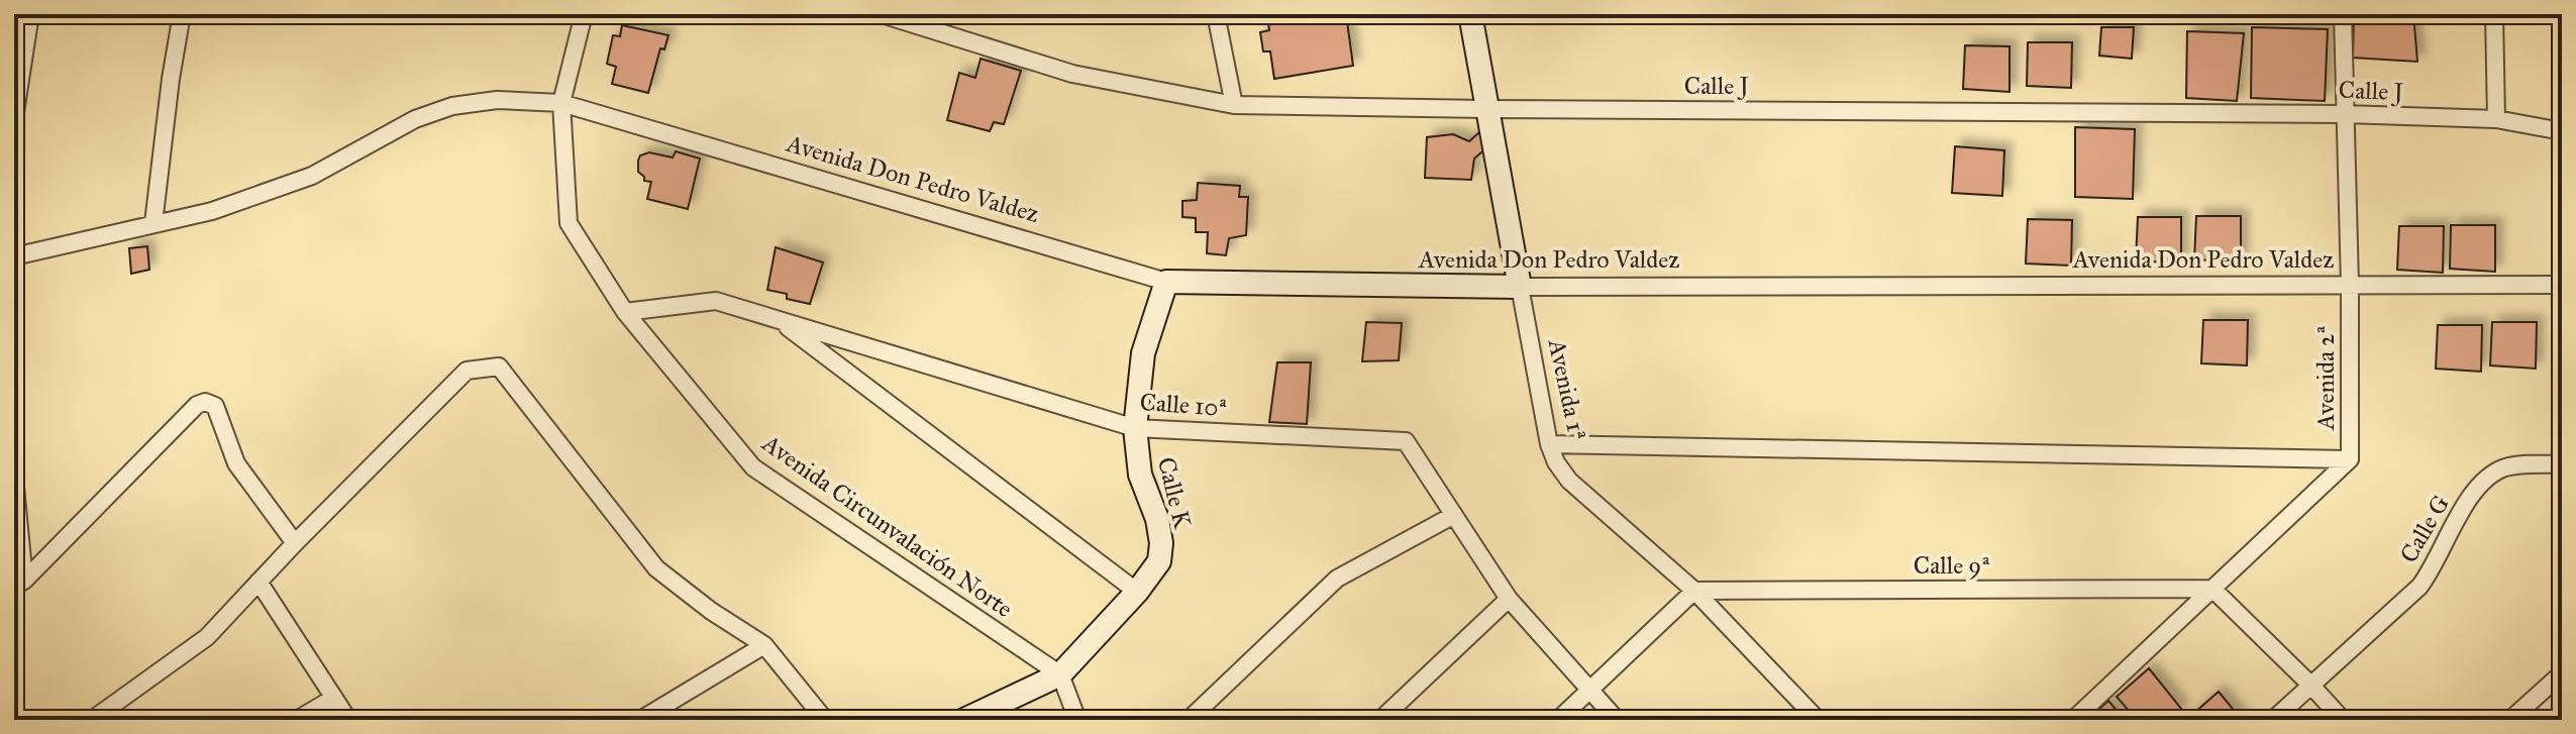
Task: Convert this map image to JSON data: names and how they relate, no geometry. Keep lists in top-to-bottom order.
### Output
{
  "streets": {
    "street": [
      "Calle J",
      "Avenida Don Pedro Valdez",
      "Avenida 2ª",
      "Avenida 1ª",
      "Calle 10ª",
      "Calle K",
      "Avenida Circunvalación Norte",
      "Calle G",
      "Calle 9ª"
    ]
  },
  "crossings": [
    ["Calle J", "Avenida 2ª"],
    ["Calle J", "Avenida 1ª"],
    ["Avenida Don Pedro Valdez", "Avenida 2ª"],
    ["Avenida Don Pedro Valdez", "Avenida 1ª"],
    ["Avenida Don Pedro Valdez", "Calle K"],
    ["Avenida Don Pedro Valdez", "Avenida Circunvalación Norte"],
    ["Avenida 2ª", "Calle 9ª"],
    ["Avenida 1ª", "Calle 9ª"],
    ["Calle 10ª", "Calle K"],
    ["Calle 10ª", "Avenida Circunvalación Norte"],
    ["Calle K", "Avenida Circunvalación Norte"]
  ]
}
